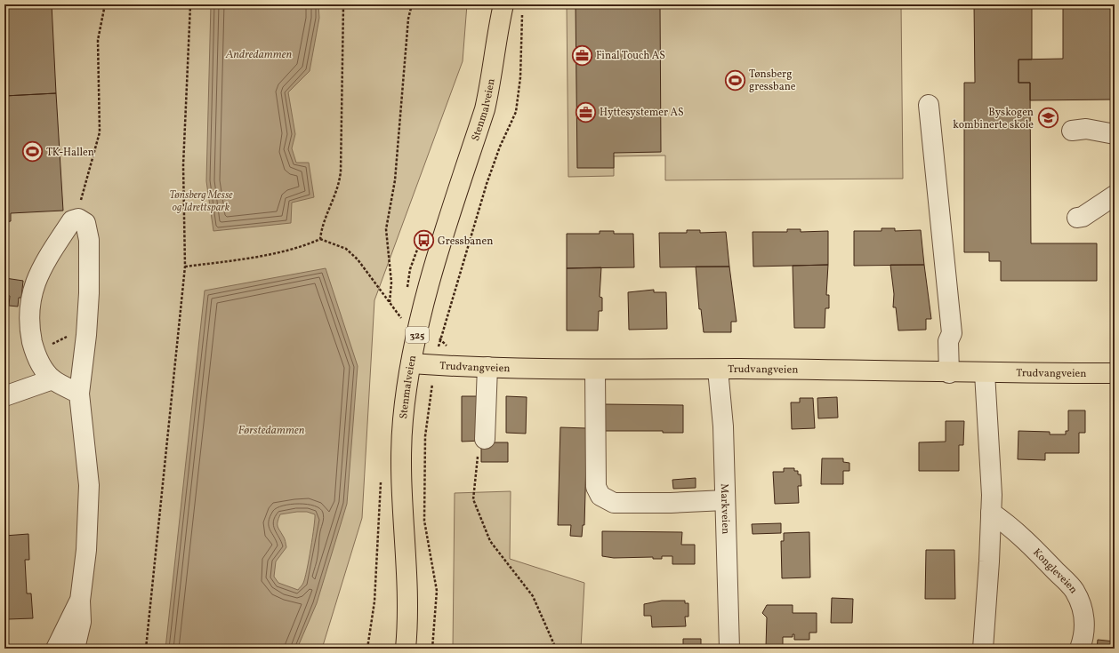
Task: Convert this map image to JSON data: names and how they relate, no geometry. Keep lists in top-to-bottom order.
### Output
{
  "streets": {
    "main road": ["Stenmalveien", "325", "Trudvangveien"],
    "street": ["Markveien", "Kongleveien"]
  },
  "crossings": [
    ["Stenmalveien", "Trudvangveien"],
    ["Trudvangveien", "Markveien"]
  ],
  "water": ["Andredammen", "Førstedammen"],
  "parks": ["Tønsberg Messe og Idrettspark"],
  "places": {
    "office": ["Final Touch AS", "Hyttesystemer AS"],
    "sports": ["Tønsberg gressbane", "TK-Hallen"],
    "school or university": ["Byskogen kombinerte skole"],
    "bus stop": ["Gressbanen"]
  }
}
